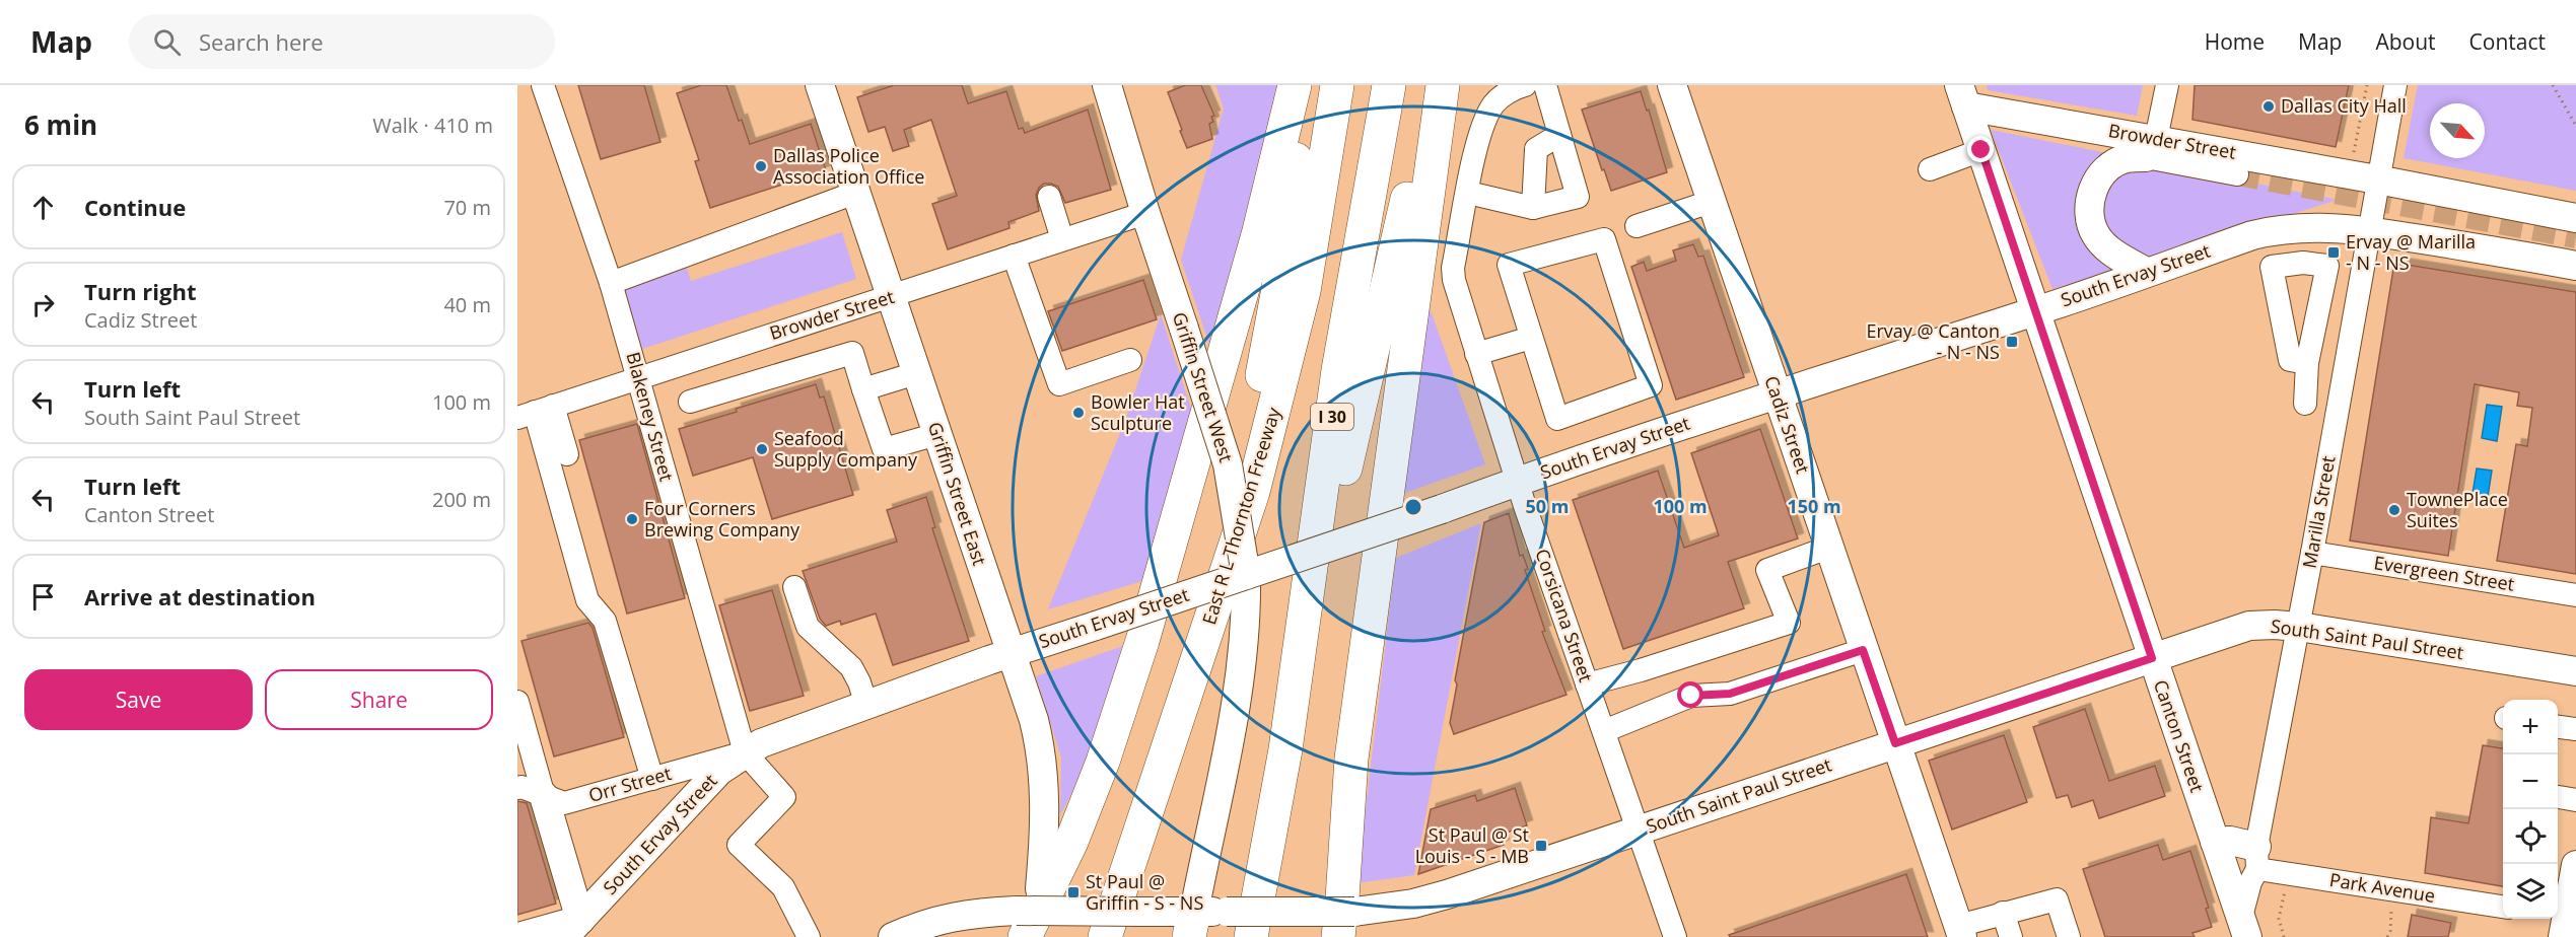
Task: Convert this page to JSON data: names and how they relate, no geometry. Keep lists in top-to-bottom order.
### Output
{
  "streets": {
    "highway": ["I 30", "East R L Thornton Freeway"],
    "main road": [
      "Browder Street",
      "South Ervay Street",
      "Griffin Street West",
      "Cadiz Street",
      "Griffin Street East",
      "South Saint Paul Street",
      "Canton Street"
    ],
    "street": [
      "Blakeney Street",
      "Marilla Street",
      "Evergreen Street",
      "Corsicana Street",
      "Orr Street",
      "Park Avenue"
    ]
  },
  "crossings": [
    ["Browder Street", "Griffin Street West"],
    ["Browder Street", "Blakeney Street"],
    ["Browder Street", "Griffin Street East"],
    ["Browder Street", "Marilla Street"],
    ["South Ervay Street", "Griffin Street West"],
    ["South Ervay Street", "Blakeney Street"],
    ["South Ervay Street", "Cadiz Street"],
    ["South Ervay Street", "Griffin Street East"],
    ["South Ervay Street", "Marilla Street"],
    ["South Ervay Street", "Corsicana Street"],
    ["South Ervay Street", "Canton Street"],
    ["South Ervay Street", "Orr Street"],
    ["Griffin Street West", "South Saint Paul Street"],
    ["Blakeney Street", "Orr Street"],
    ["Cadiz Street", "South Saint Paul Street"],
    ["Griffin Street East", "South Saint Paul Street"],
    ["Marilla Street", "Evergreen Street"],
    ["Marilla Street", "South Saint Paul Street"],
    ["Marilla Street", "Canton Street"],
    ["Marilla Street", "Park Avenue"],
    ["Corsicana Street", "South Saint Paul Street"],
    ["South Saint Paul Street", "Canton Street"]
  ],
  "places": {
    "other": [
      "Dallas City Hall",
      "Dallas Police Association Office",
      "Bowler Hat Sculpture",
      "Seafood Supply Company",
      "TownePlace Suites",
      "Four Corners Brewing Company"
    ],
    "transit": [
      "Ervay @ Marilla - N - NS",
      "Ervay @ Canton - N - NS",
      "St Paul @ St Louis - S - MB",
      "St Paul @ Griffin - S - NS"
    ]
  },
  "north": "bottom right",
  "page": {
    "header": "Map",
    "search": "Search here",
    "nav": [
      "Home",
      "Map",
      "About",
      "Contact"
    ],
    "heading": ["6 min", "Walk · 410 m"],
    "list": [
      ["Continue", "70 m"],
      ["Turn right", "Cadiz Street", "40 m"],
      ["Turn left", "South Saint Paul Street", "100 m"],
      ["Turn left", "Canton Street", "200 m"],
      "Arrive at destination"
    ],
    "buttons": ["Save", "Share"],
    "map_buttons": ["+", "−"]
  },
  "rings": ["50 m", "100 m", "150 m"]
}
